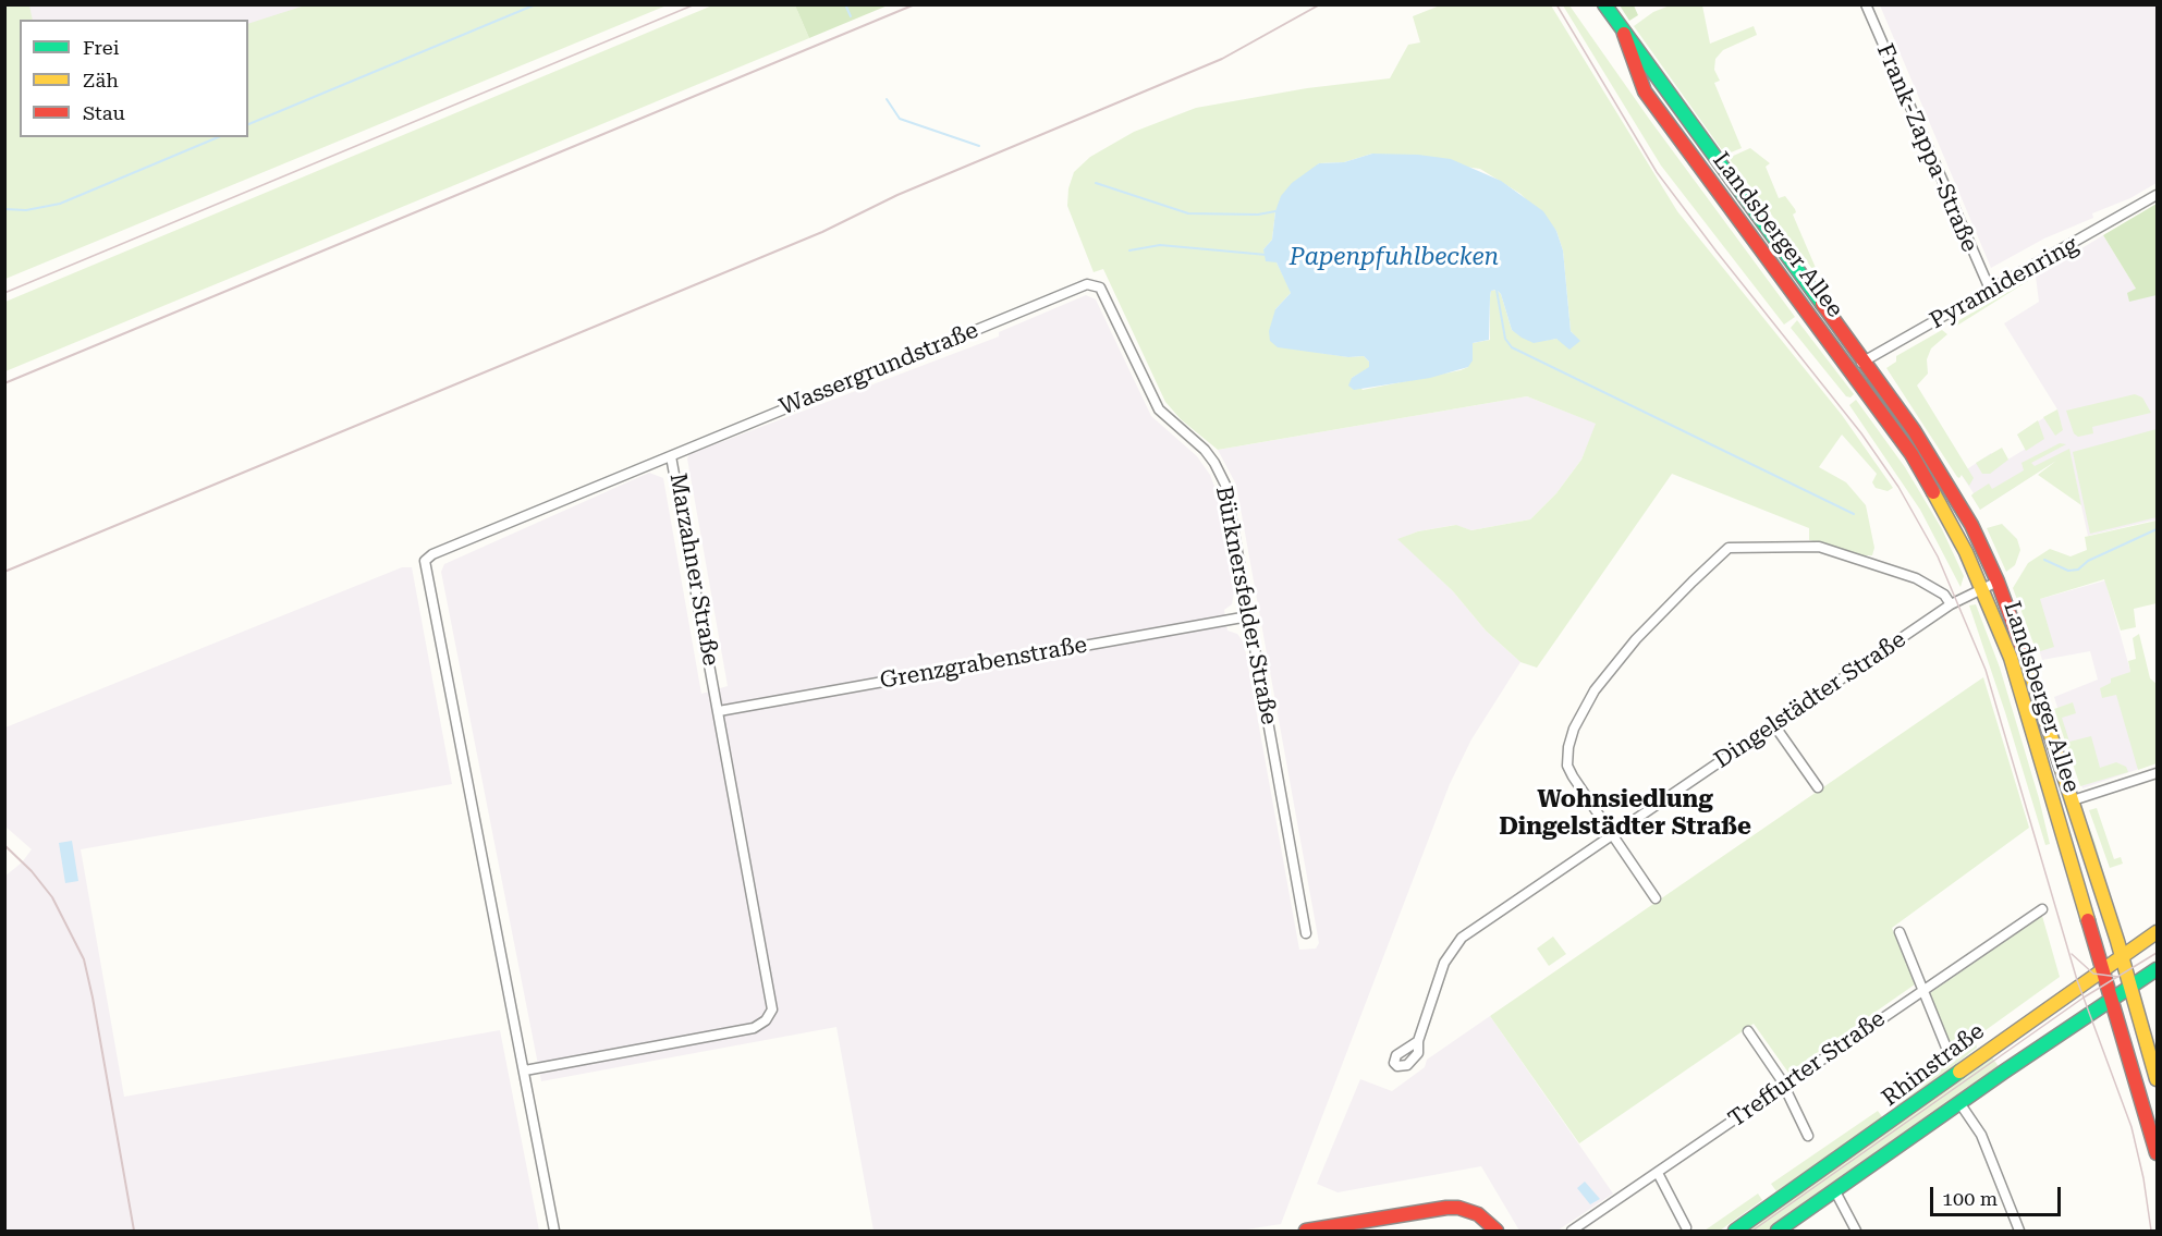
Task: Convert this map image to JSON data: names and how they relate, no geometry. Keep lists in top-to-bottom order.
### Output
{
  "streets": {
    "main road": ["Landsberger Allee", "Rhinstraße"],
    "street": [
      "Frank-Zappa-Straße",
      "Pyramidenring",
      "Wassergrundstraße",
      "Marzahner Straße",
      "Bürknersfelder Straße",
      "Grenzgrabenstraße",
      "Dingelstädter Straße",
      "Treffurter Straße"
    ]
  },
  "crossings": [
    ["Frank-Zappa-Straße", "Pyramidenring"],
    ["Landsberger Allee", "Pyramidenring"],
    ["Landsberger Allee", "Dingelstädter Straße"],
    ["Landsberger Allee", "Rhinstraße"],
    ["Wassergrundstraße", "Marzahner Straße"],
    ["Wassergrundstraße", "Bürknersfelder Straße"],
    ["Marzahner Straße", "Grenzgrabenstraße"],
    ["Bürknersfelder Straße", "Grenzgrabenstraße"]
  ],
  "districts": ["Wohnsiedlung Dingelstädter Straße"],
  "water": ["Papenpfuhlbecken"],
  "legend": ["Frei", "Zäh", "Stau"],
  "scale_bar": "100 m"
}
